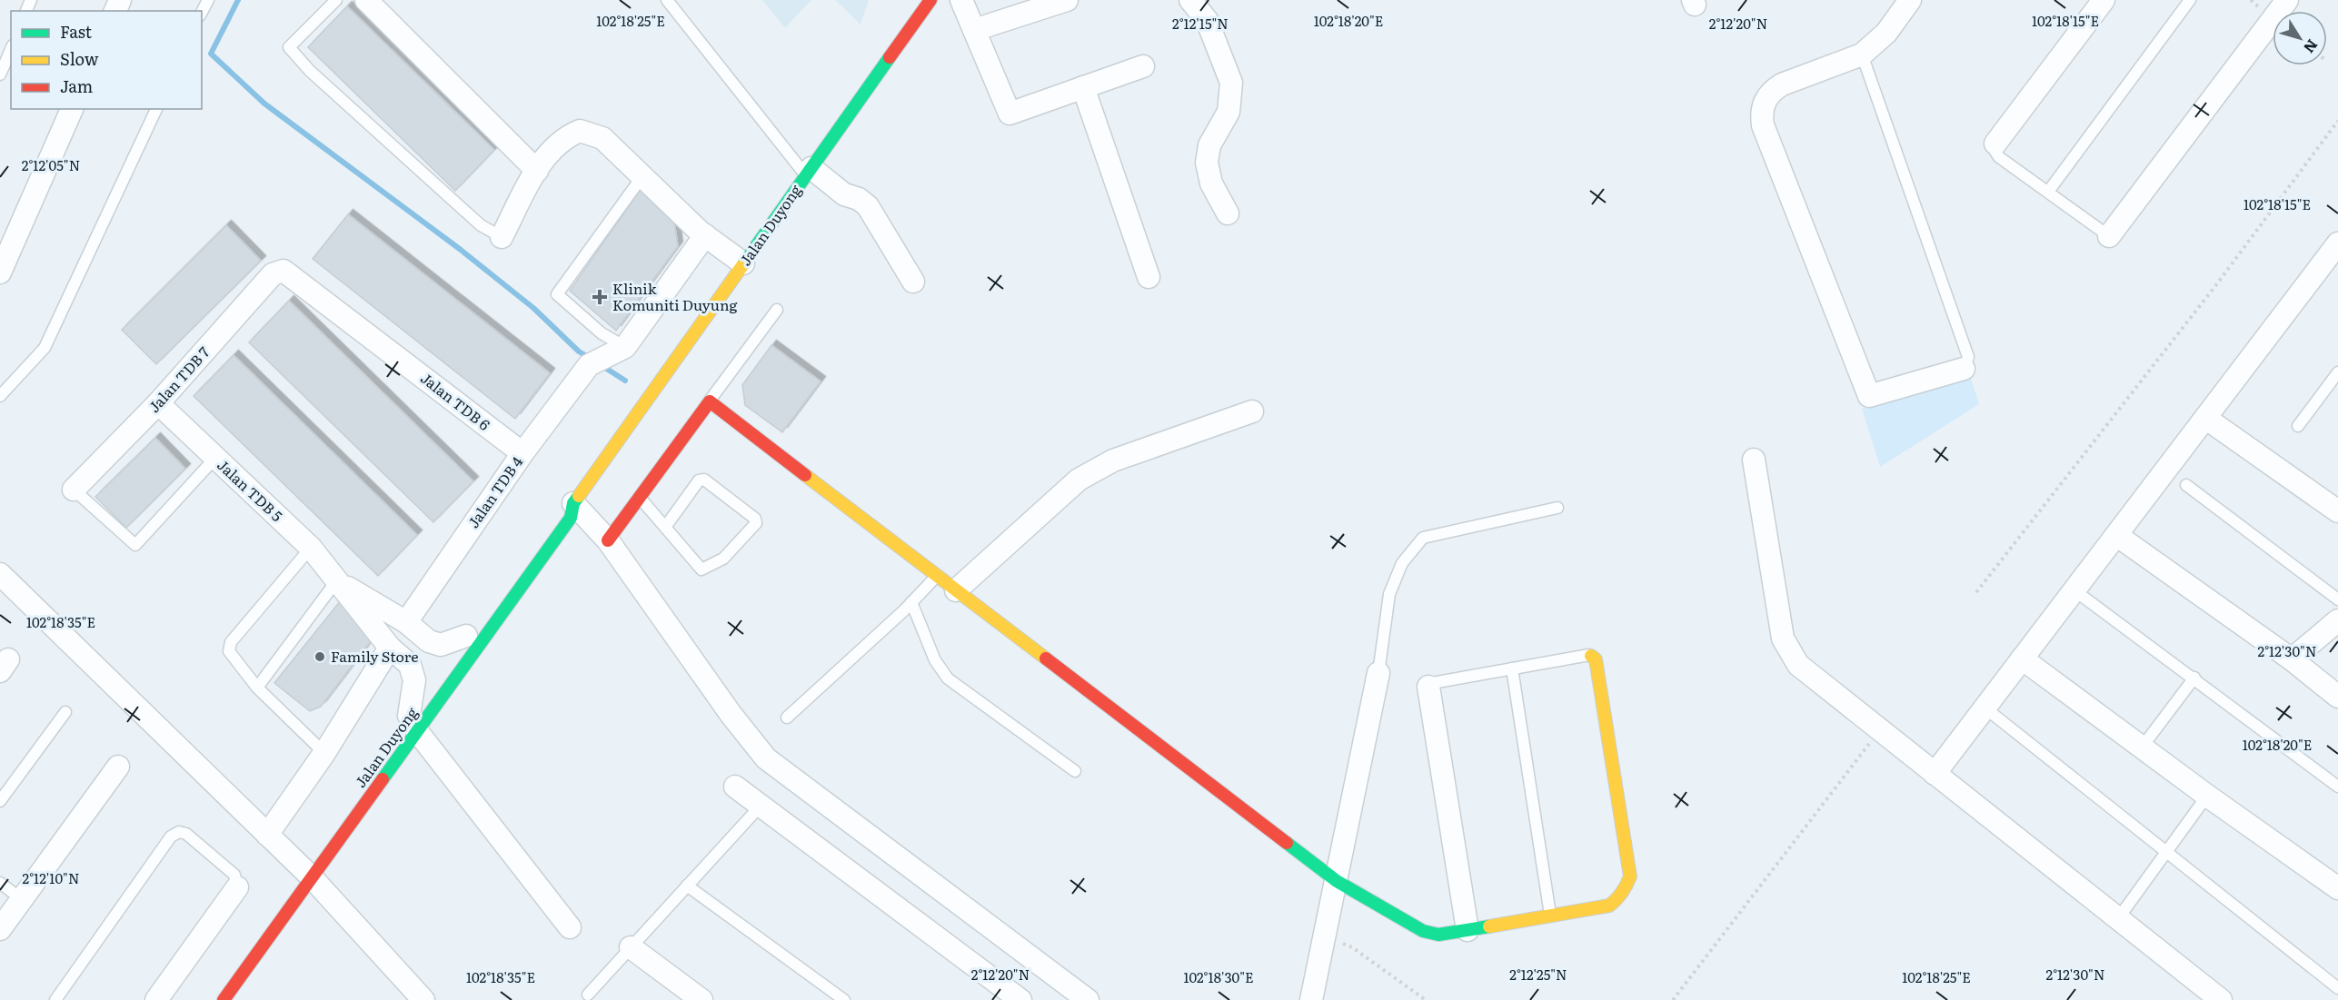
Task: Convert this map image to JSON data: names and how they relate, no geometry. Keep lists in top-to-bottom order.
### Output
{
  "streets": {
    "street": [
      "Jalan Duyong",
      "Jalan TDB 7",
      "Jalan TDB 6",
      "Jalan TDB 5",
      "Jalan TDB 4"
    ]
  },
  "crossings": [
    ["Jalan Duyong", "Jalan TDB 5"],
    ["Jalan TDB 7", "Jalan TDB 6"],
    ["Jalan TDB 7", "Jalan TDB 5"],
    ["Jalan TDB 6", "Jalan TDB 4"]
  ],
  "places": {
    "health": ["Klinik Komuniti Duyung"],
    "other": ["Family Store"]
  },
  "legend": ["Fast", "Slow", "Jam"],
  "north": "bottom right",
  "coordinates": [
    "102°18'20\"E",
    "102°18'15\"E",
    "102°18'25\"E",
    "2°12'15\"N",
    "2°12'20\"N",
    "2°12'05\"N",
    "102°18'35\"E",
    "2°12'30\"N",
    "2°12'10\"N",
    "2°12'25\"N",
    "102°18'30\"E"
  ]
}
